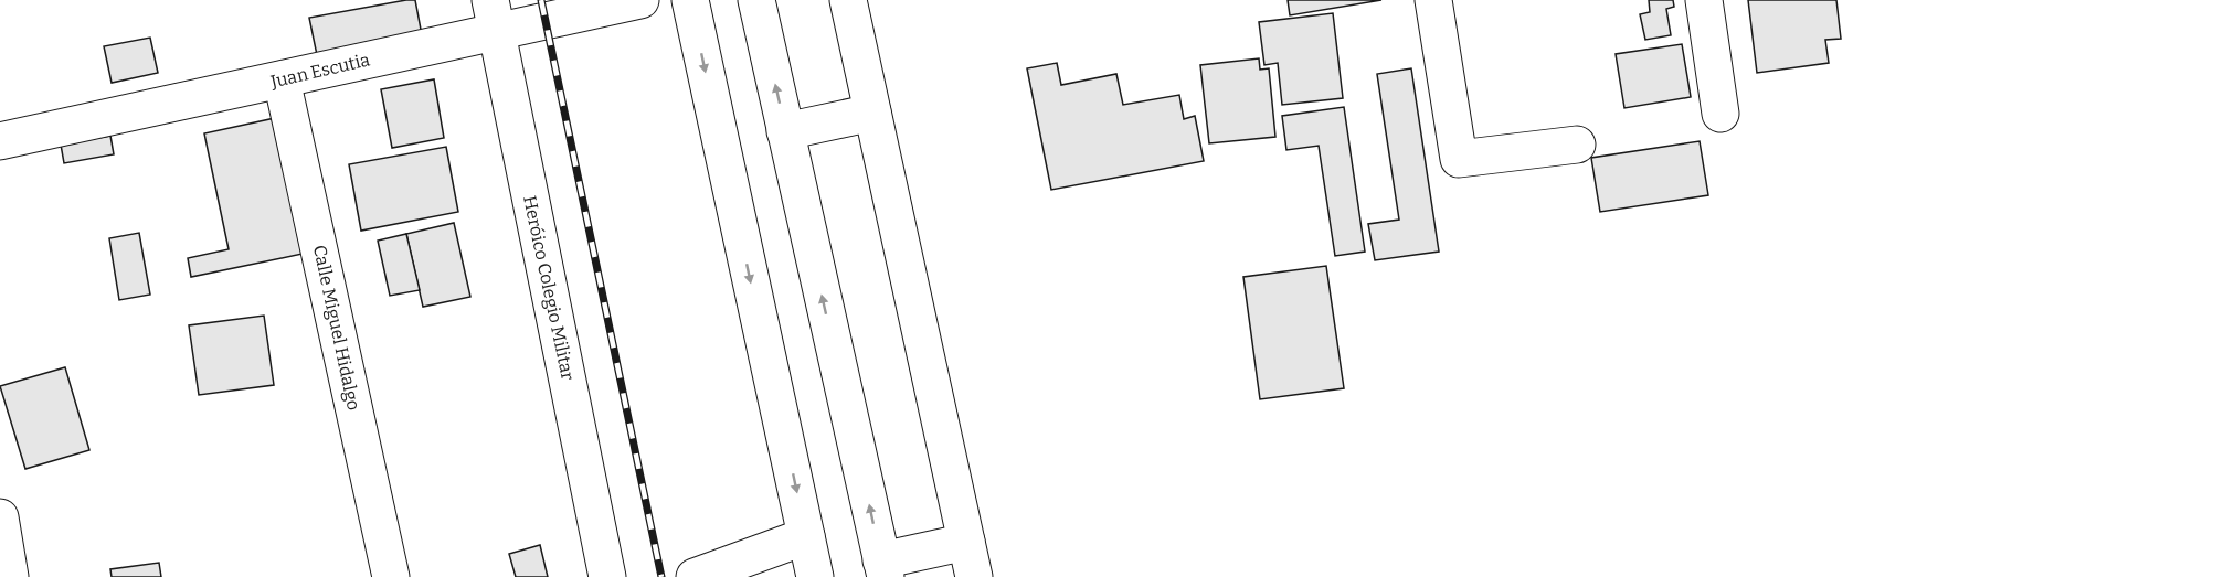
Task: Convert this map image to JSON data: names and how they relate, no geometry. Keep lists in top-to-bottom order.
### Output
{
  "streets": {
    "street": ["Juan Escutia", "Heróico Colegio Militar", "Calle Miguel Hidalgo"]
  },
  "crossings": [
    ["Juan Escutia", "Heróico Colegio Militar"],
    ["Juan Escutia", "Calle Miguel Hidalgo"]
  ]
}
